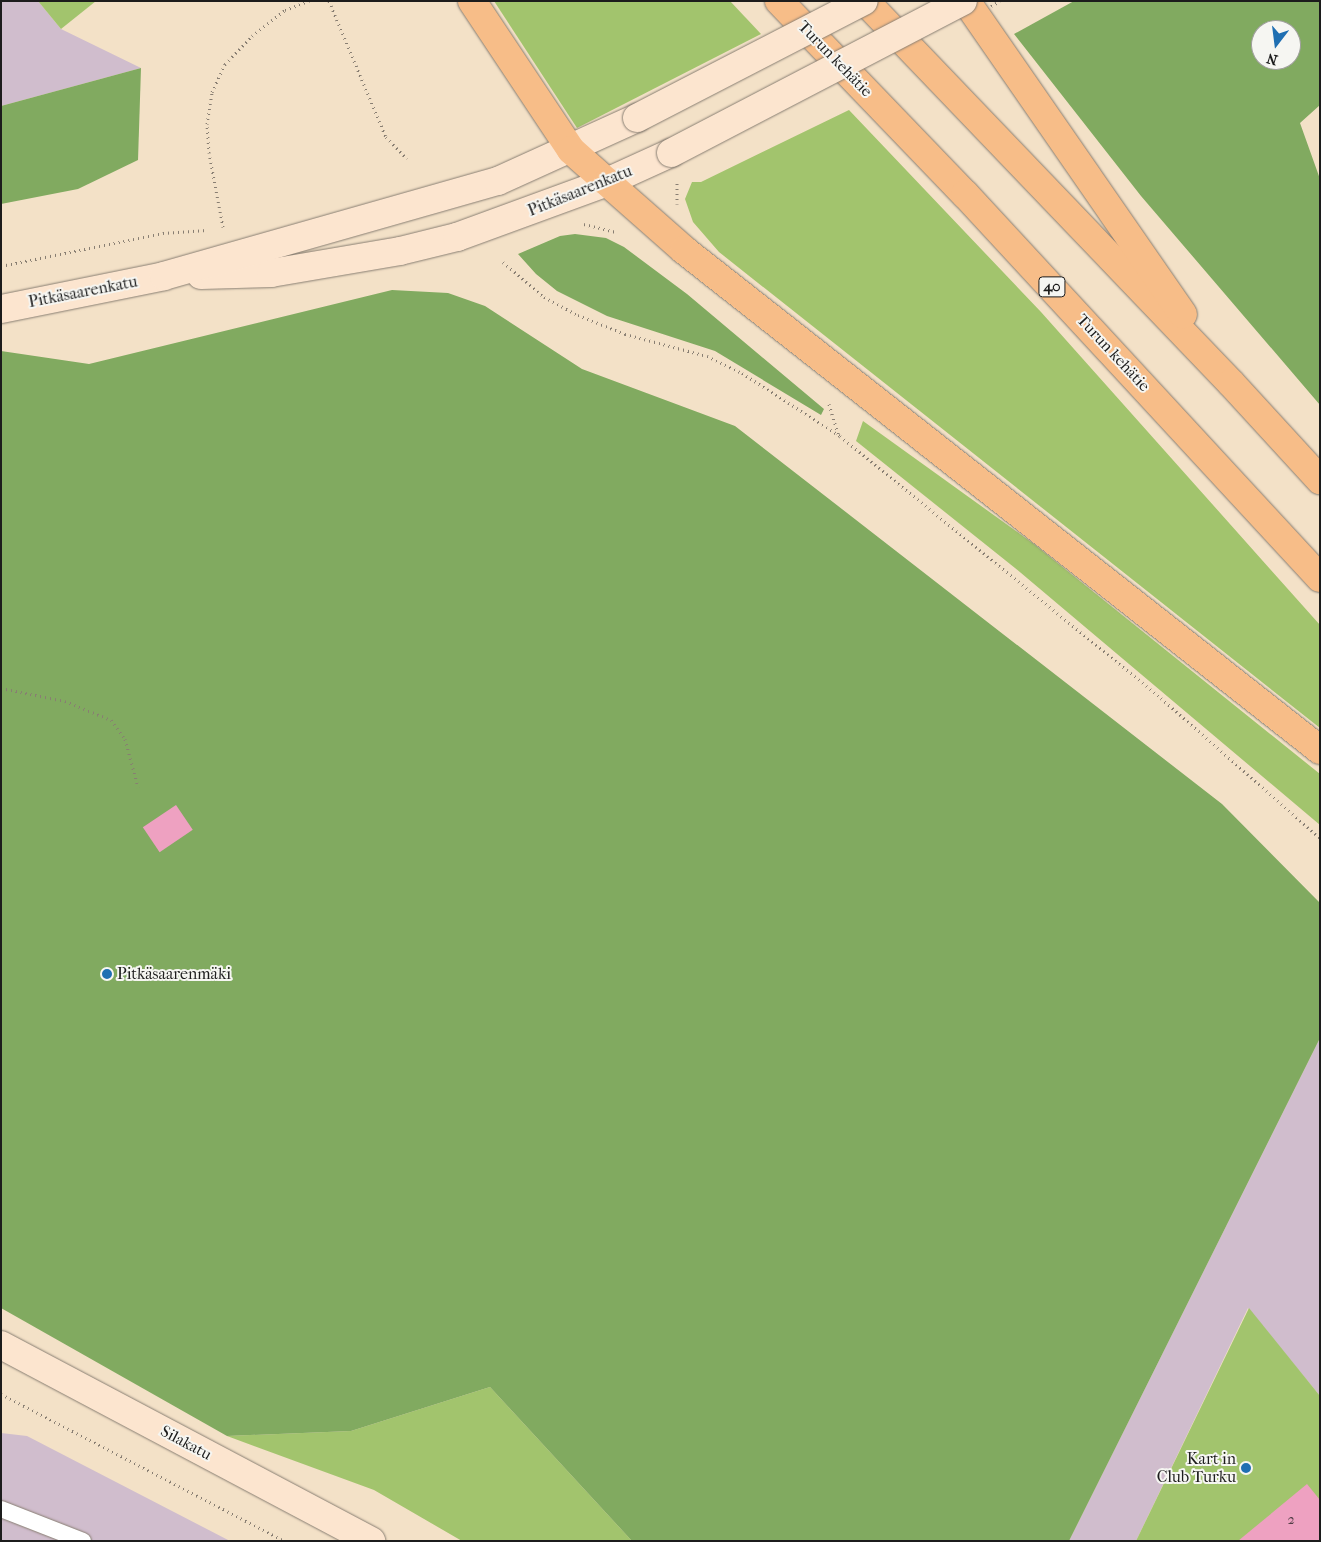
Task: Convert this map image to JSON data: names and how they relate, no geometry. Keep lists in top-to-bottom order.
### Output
{
  "streets": {
    "highway": ["Turun kehätie", "40"],
    "street": ["Pitkäsaarenkatu", "Silakatu"]
  },
  "places": ["Pitkäsaarenmäki", "Kart in Club Turku"],
  "house_numbers": ["2"],
  "north": "bottom"
}
